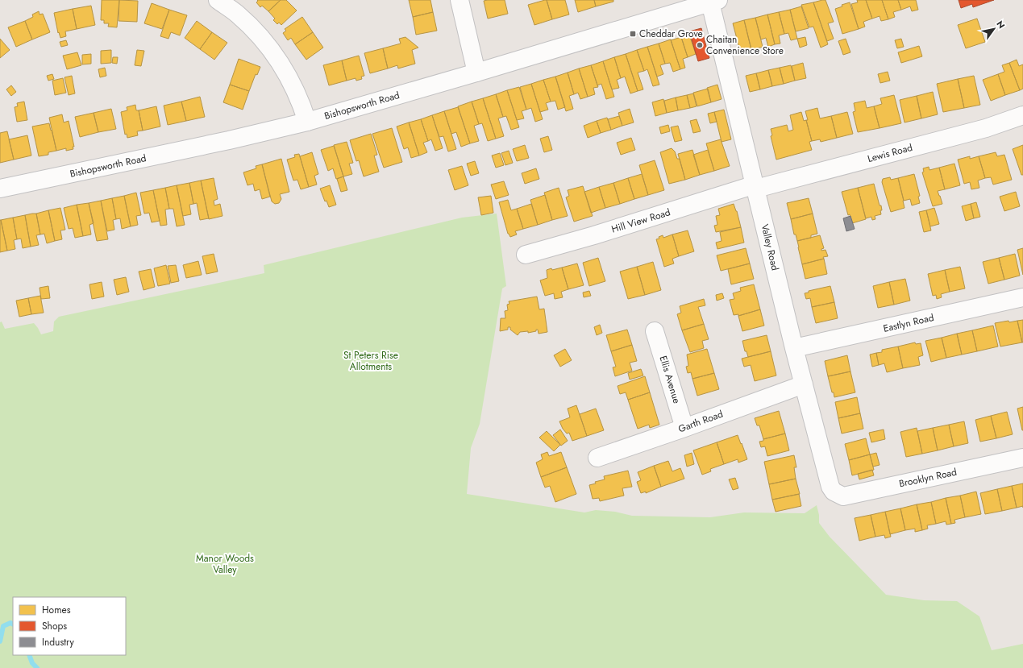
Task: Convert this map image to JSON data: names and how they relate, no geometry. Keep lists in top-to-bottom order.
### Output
{
  "streets": {
    "street": [
      "Bishopsworth Road",
      "Lewis Road",
      "Hill View Road",
      "Valley Road",
      "Eastlyn Road",
      "Ellis Avenue",
      "Garth Road",
      "Brooklyn Road"
    ]
  },
  "crossings": [
    ["Bishopsworth Road", "Valley Road"],
    ["Lewis Road", "Hill View Road"],
    ["Lewis Road", "Valley Road"],
    ["Hill View Road", "Valley Road"],
    ["Valley Road", "Eastlyn Road"],
    ["Valley Road", "Garth Road"],
    ["Valley Road", "Brooklyn Road"],
    ["Ellis Avenue", "Garth Road"]
  ],
  "parks": ["St Peters Rise Allotments", "Manor Woods Valley"],
  "places": {
    "transit": ["Cheddar Grove"],
    "other": ["Chaitan Convenience Store"]
  },
  "legend": ["Homes", "Shops", "Industry"],
  "north": "top right"
}
